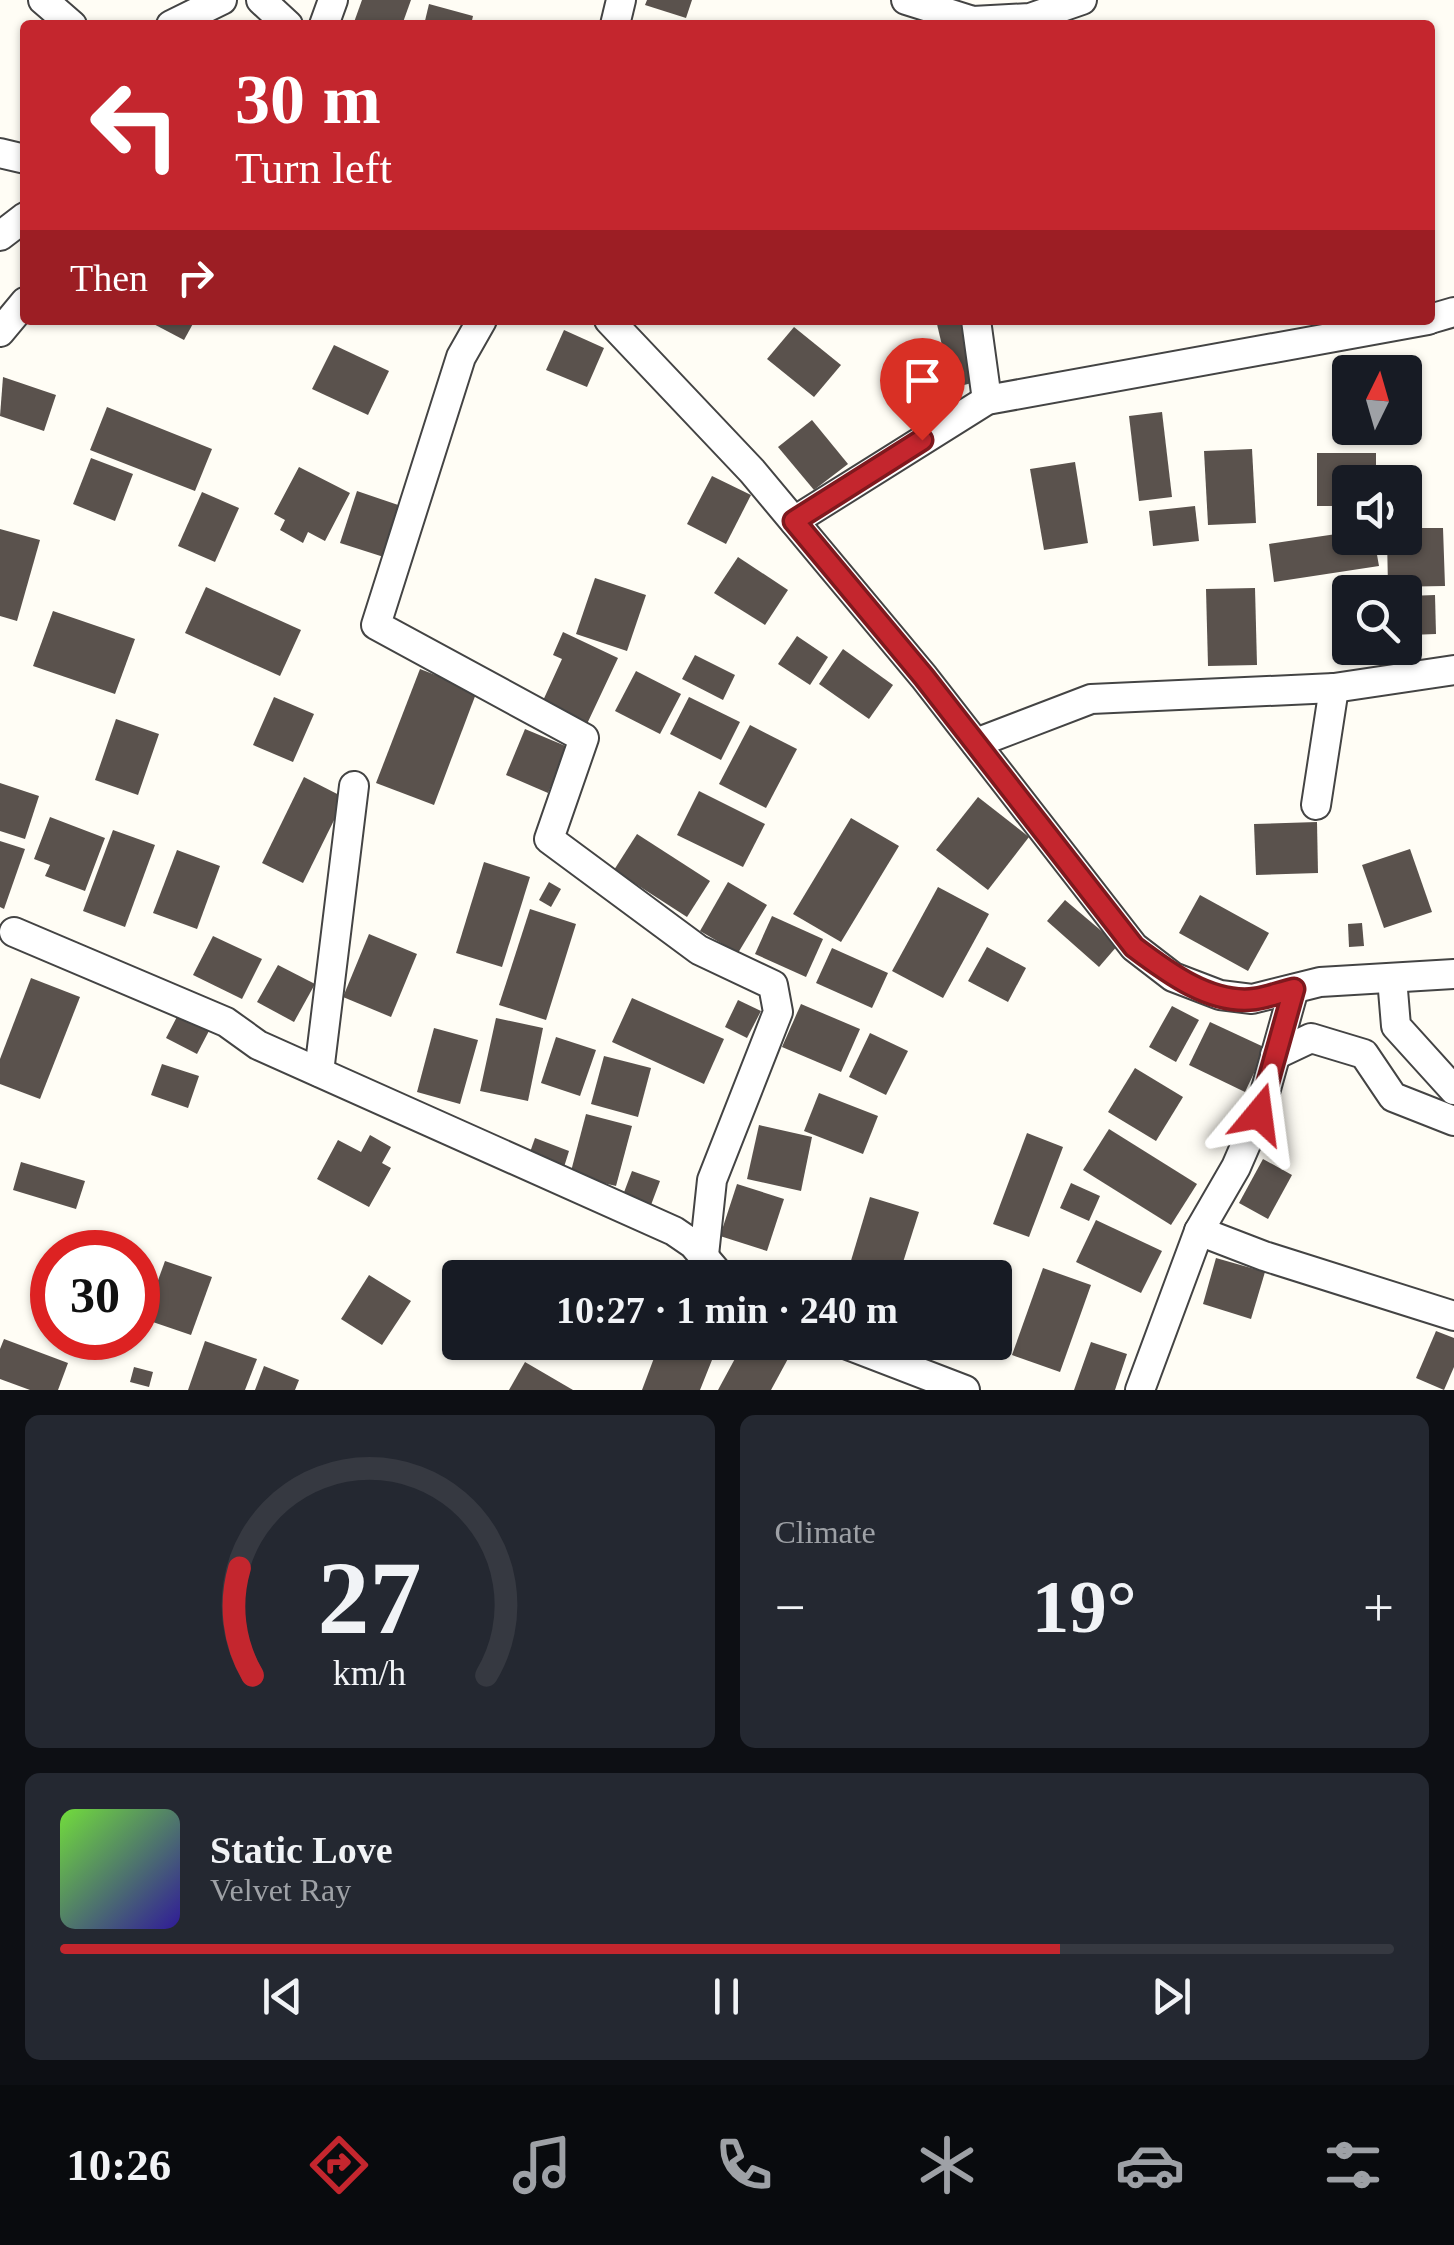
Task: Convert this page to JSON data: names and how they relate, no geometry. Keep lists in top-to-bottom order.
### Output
{
  "north": "top",
  "page": {
    "turn": ["30 m", "Turn left"],
    "then": "Then",
    "limit": "30",
    "trip": "10:27 · 1 min · 240 m",
    "tile": "Climate",
    "heat": ["−", "19°", "+"],
    "song": ["Static Love", "Velvet Ray"],
    "tabs": "10:26",
    "gauge": ["27", "km/h"]
  }
}
